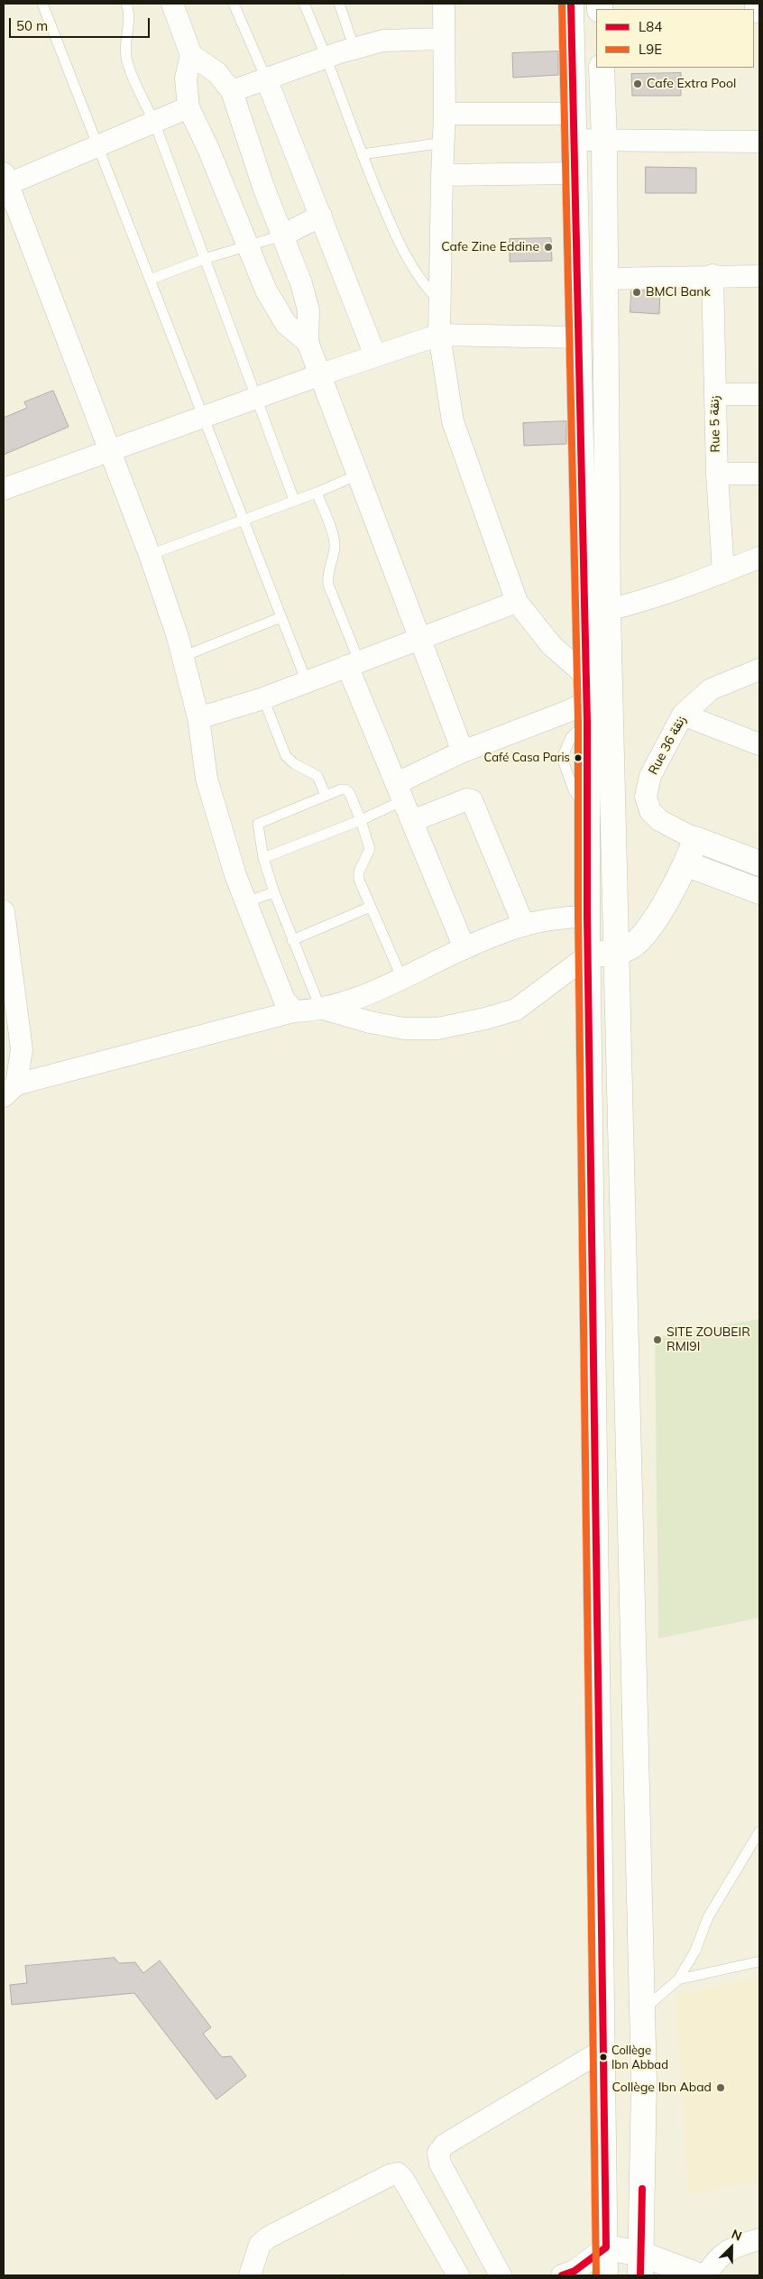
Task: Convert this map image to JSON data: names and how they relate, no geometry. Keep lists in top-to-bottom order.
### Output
{
  "streets": {
    "street": ["Rue 5 زنقة", "Rue 36 زنقة"]
  },
  "places": [
    "Cafe Extra Pool",
    "Cafe Zine Eddine",
    "BMCI Bank",
    "Café Casa Paris",
    "SITE ZOUBEIR RMI9I",
    "Collège Ibn Abbad",
    "Collège Ibn Abad"
  ],
  "lines": ["transit line L84", "transit line L9E"],
  "legend": ["L84", "L9E"],
  "scale_bar": "50 m",
  "north": "top right"
}
